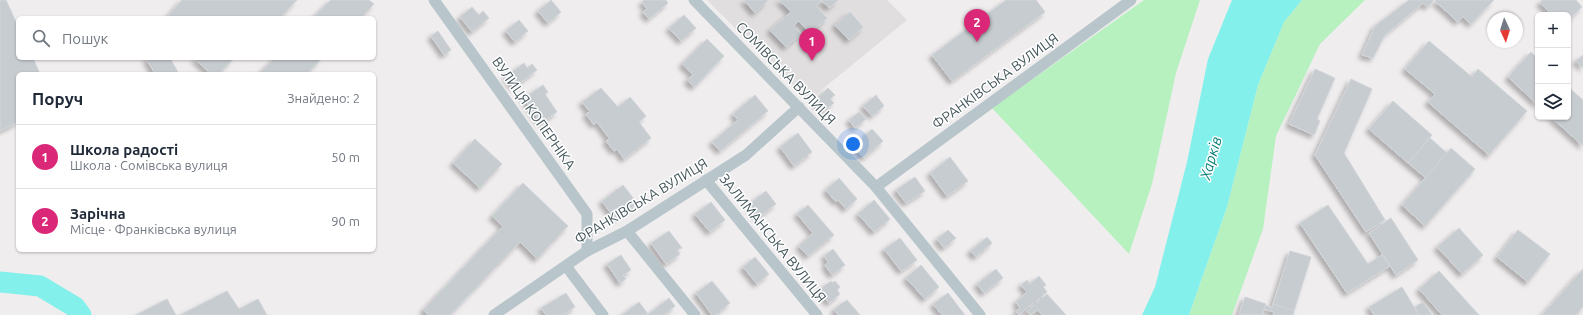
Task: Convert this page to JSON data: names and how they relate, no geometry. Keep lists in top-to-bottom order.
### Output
{
  "streets": {
    "street": [
      "СОМІВСЬКА ВУЛИЦЯ",
      "ФРАНКІВСЬКА ВУЛИЦЯ",
      "ВУЛИЦЯ КОПЕРНІКА",
      "ЗАЛИМАНСЬКА ВУЛИЦЯ"
    ]
  },
  "crossings": [
    ["СОМІВСЬКА ВУЛИЦЯ", "ФРАНКІВСЬКА ВУЛИЦЯ"],
    ["ФРАНКІВСЬКА ВУЛИЦЯ", "ВУЛИЦЯ КОПЕРНІКА"],
    ["ФРАНКІВСЬКА ВУЛИЦЯ", "ЗАЛИМАНСЬКА ВУЛИЦЯ"]
  ],
  "water": ["Харків"],
  "north": "bottom",
  "page": {
    "pins": ["2", "1"],
    "map_buttons": ["+", "−"],
    "search": "Пошук",
    "heading": ["Поруч", "Знайдено: 2"],
    "list": [
      {
        "mark": "1",
        "name": "Школа радості",
        "note": "Школа · Сомівська вулиця",
        "value": "50 m"
      },
      {
        "mark": "2",
        "name": "Зарічна",
        "note": "Місце · Франківська вулиця",
        "value": "90 m"
      }
    ]
  }
}
